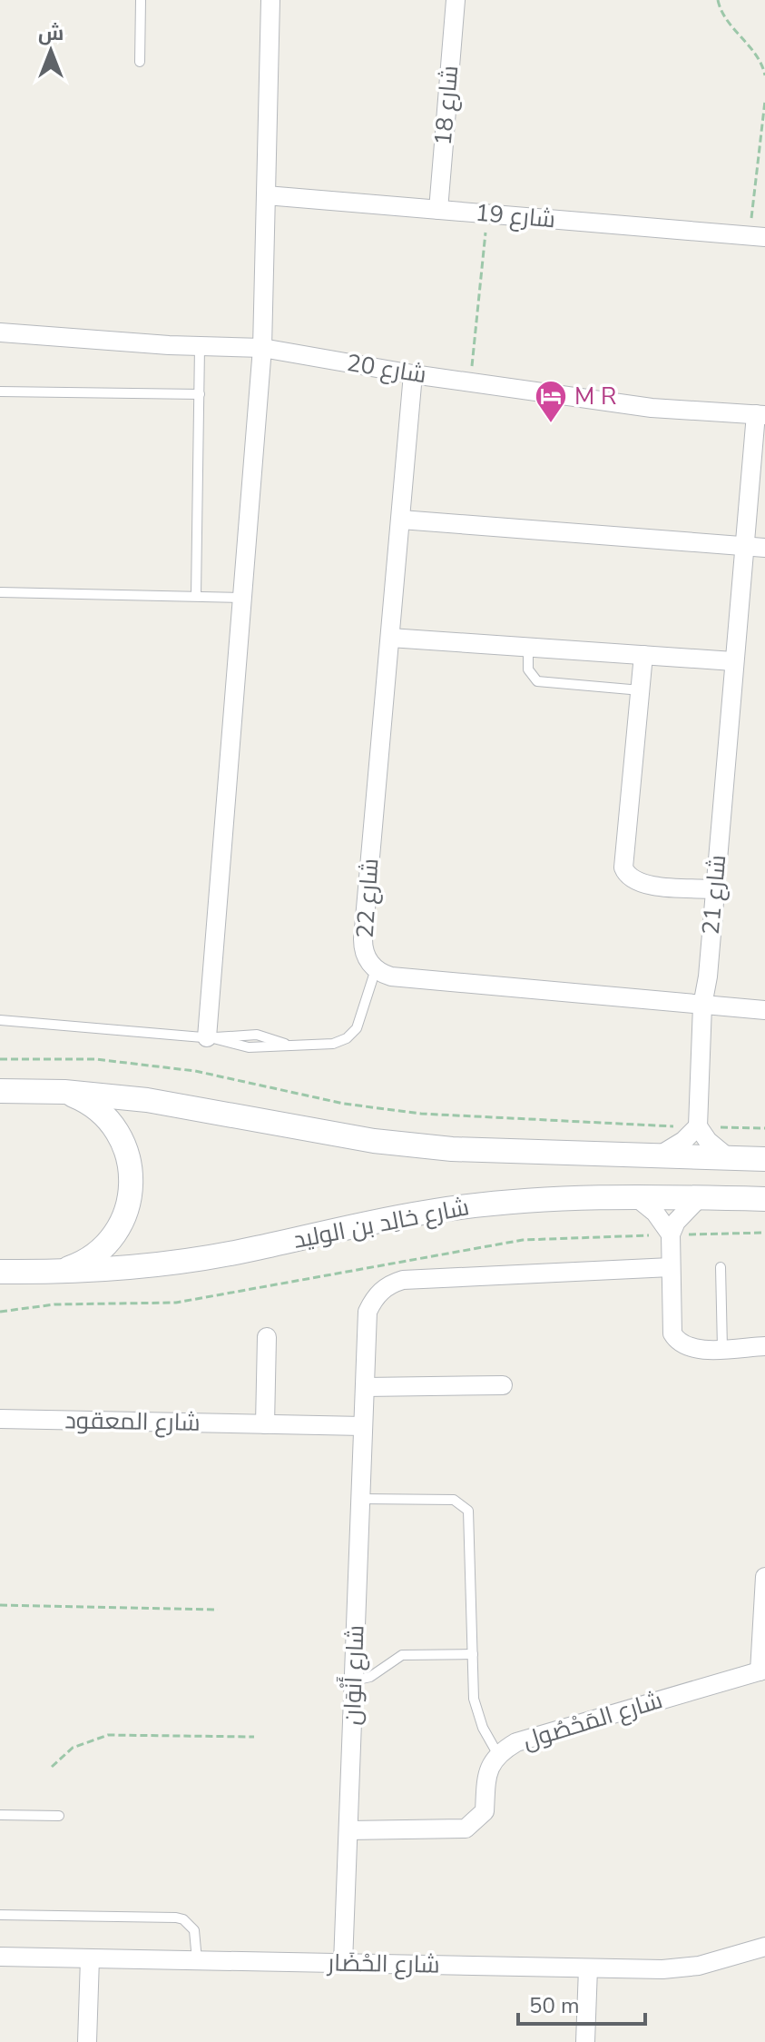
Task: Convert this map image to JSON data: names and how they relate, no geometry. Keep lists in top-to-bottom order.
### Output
{
  "streets": {
    "street": [
      "شارع 18",
      "شارع 19",
      "شارع 20",
      "شارع 21",
      "شارع 22",
      "شارع خالِد بن الوليد",
      "شارع المعقود",
      "شارع أَنْوَان",
      "شارع المَحْصُول",
      "شارع الحْضَار"
    ]
  },
  "crossings": [
    ["شارع 18", "شارع 19"],
    ["شارع 20", "شارع 21"],
    ["شارع 20", "شارع 22"],
    ["شارع 21", "شارع 22"],
    ["شارع المعقود", "شارع أَنْوَان"],
    ["شارع أَنْوَان", "شارع المَحْصُول"],
    ["شارع أَنْوَان", "شارع الحْضَار"]
  ],
  "places": {
    "hotel": ["M R"]
  },
  "scale_bar": "50 m",
  "north": "top"
}
